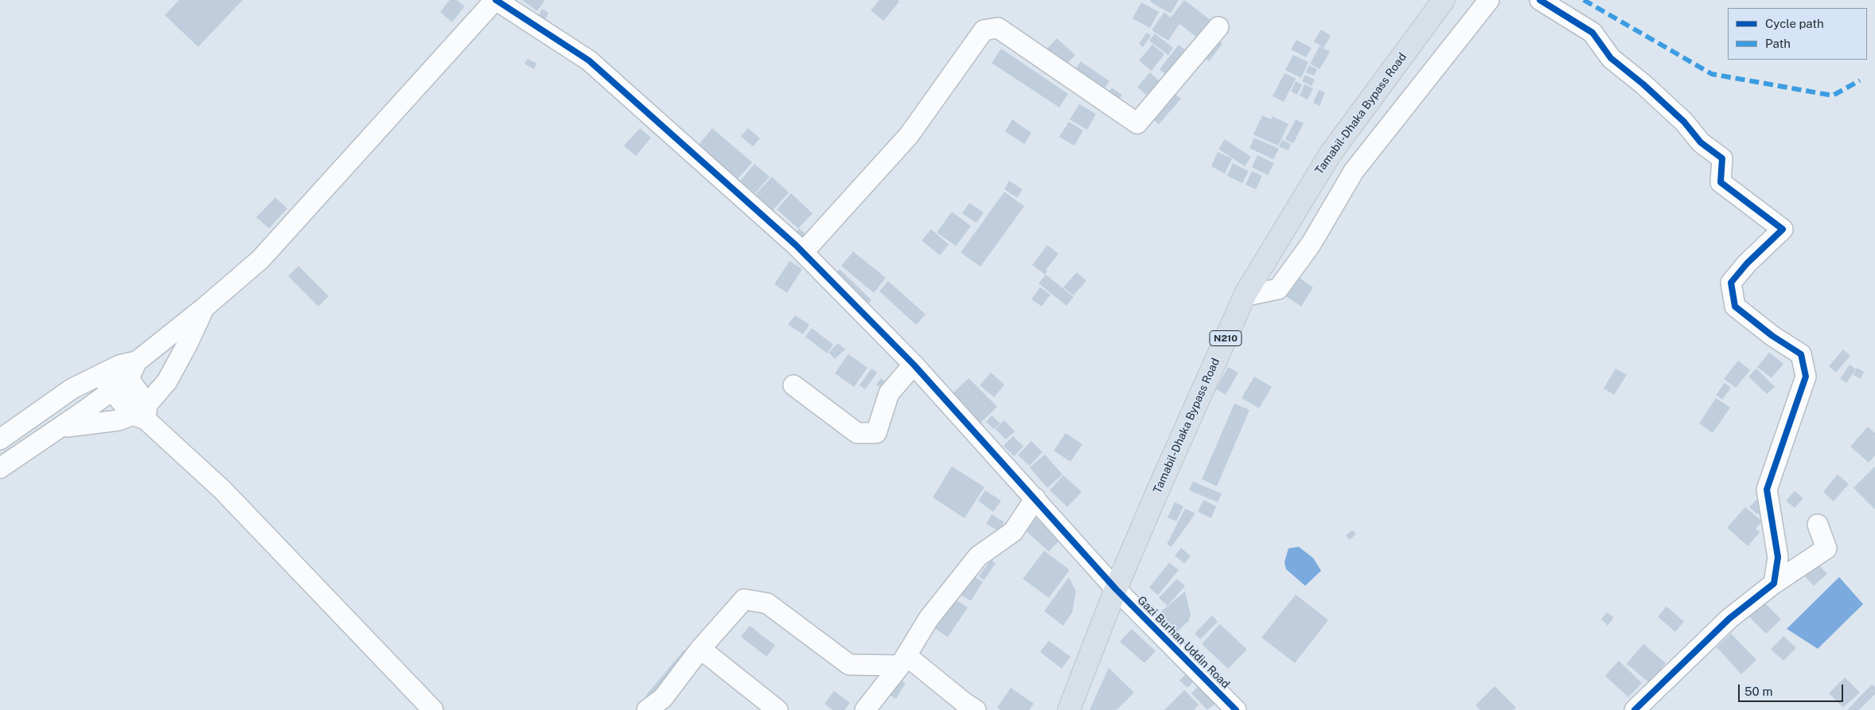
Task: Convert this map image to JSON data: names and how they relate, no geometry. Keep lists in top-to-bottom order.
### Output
{
  "streets": {
    "highway": ["Tamabil-Dhaka Bypass Road", "N210"],
    "street": ["Gazi Burhan Uddin Road"]
  },
  "crossings": [
    ["Tamabil-Dhaka Bypass Road", "Gazi Burhan Uddin Road"]
  ],
  "legend": ["Cycle path", "Path"],
  "scale_bar": "50 m"
}
